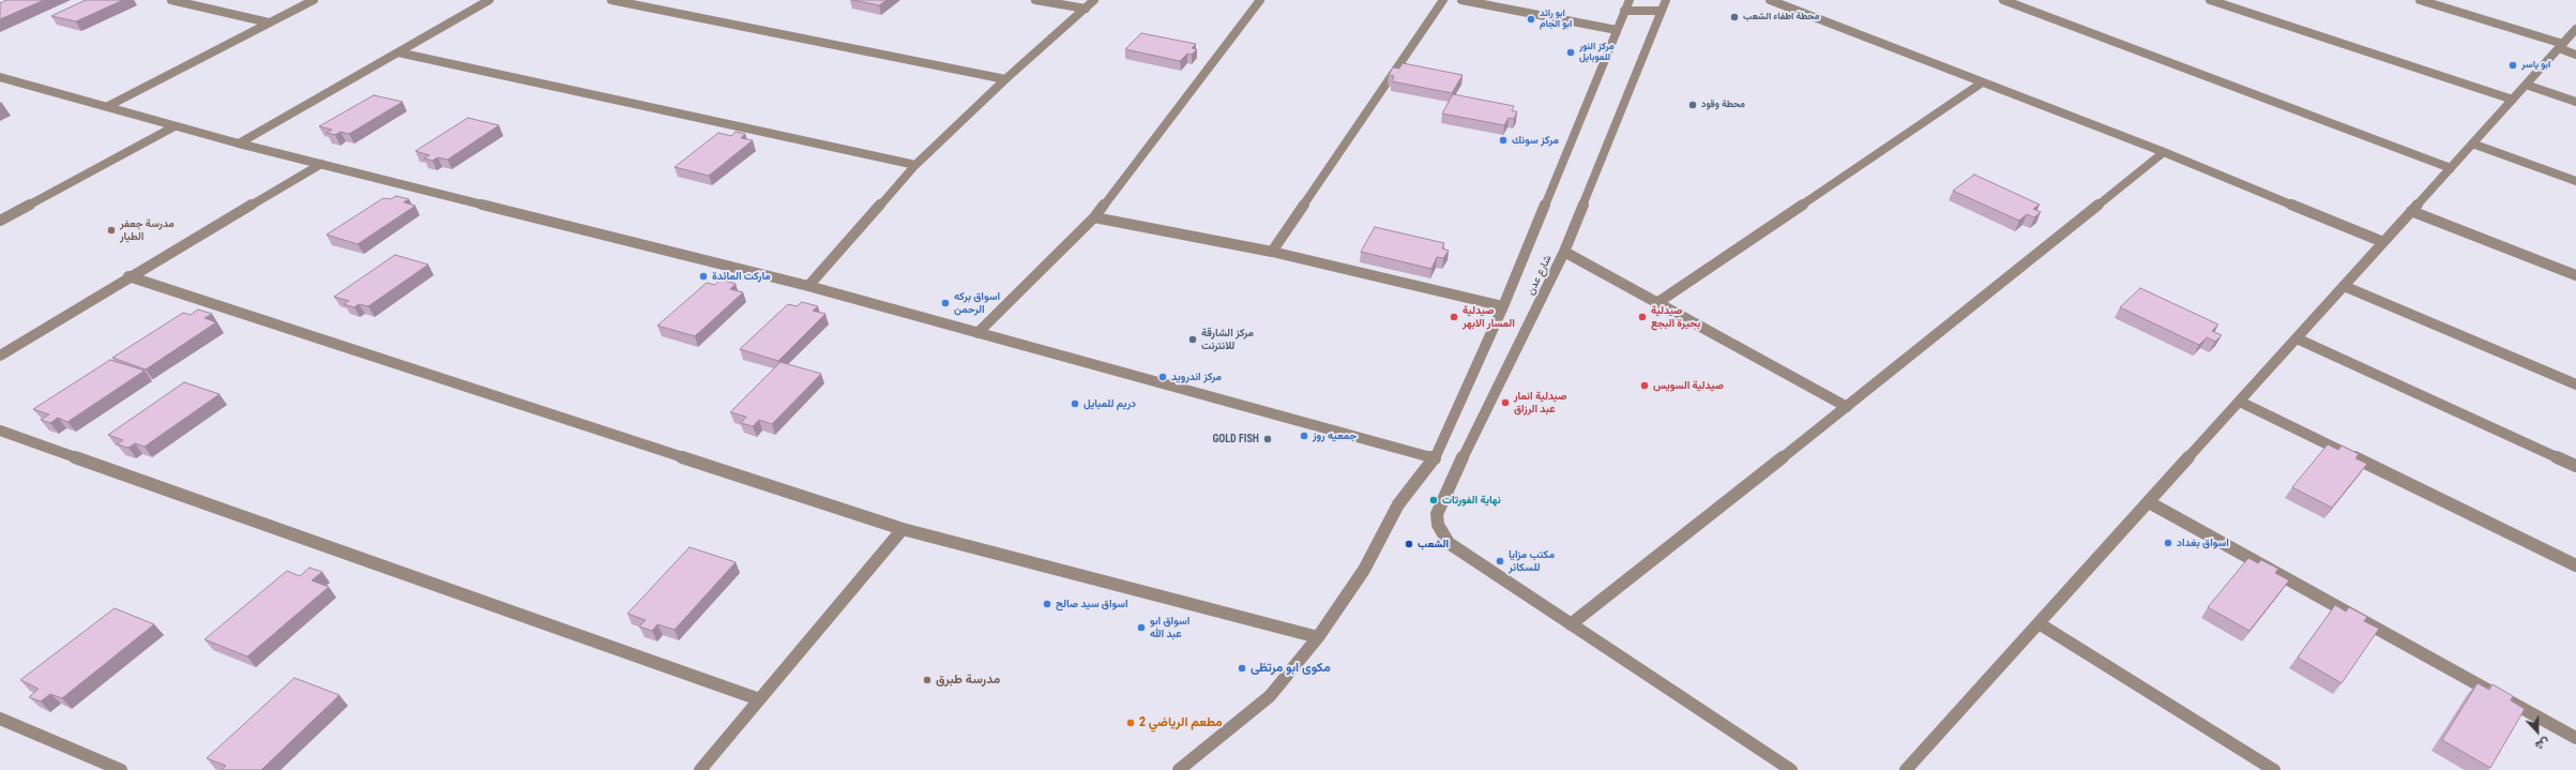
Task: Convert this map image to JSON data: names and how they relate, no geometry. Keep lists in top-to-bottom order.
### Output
{
  "streets": {
    "street": ["شارع عدن"]
  },
  "places": [
    "محطة اطفاء الشعب",
    "ابو رائد ابو الجام",
    "مركز النور للموبايل",
    "ابو ياسر",
    "محطة وقود",
    "مركز سونك",
    "مدرسة جعفر الطيار",
    "ماركت المائدة",
    "اسواق بركه الرحمن",
    "صيدلية المسار الابهر",
    "صيدلية بحيرة البجع",
    "مركز الشارقة للانترنت",
    "مركز اندرويد",
    "صيدلية السويس",
    "صيدلية انمار عبد الرزاق",
    "دريم للمبايل",
    "جمعيه روز",
    "GOLD FISH",
    "نهاية الفورتات",
    "اسواق بغداد",
    "الشعب",
    "مكتب مزايا للسكائر",
    "اسواق سيد صالح",
    "اسواق ابو عبد الله",
    "مكوى ابو مرتظى",
    "مدرسة طبرق",
    "مطعم الرياضي 2"
  ],
  "north": "bottom"
}
